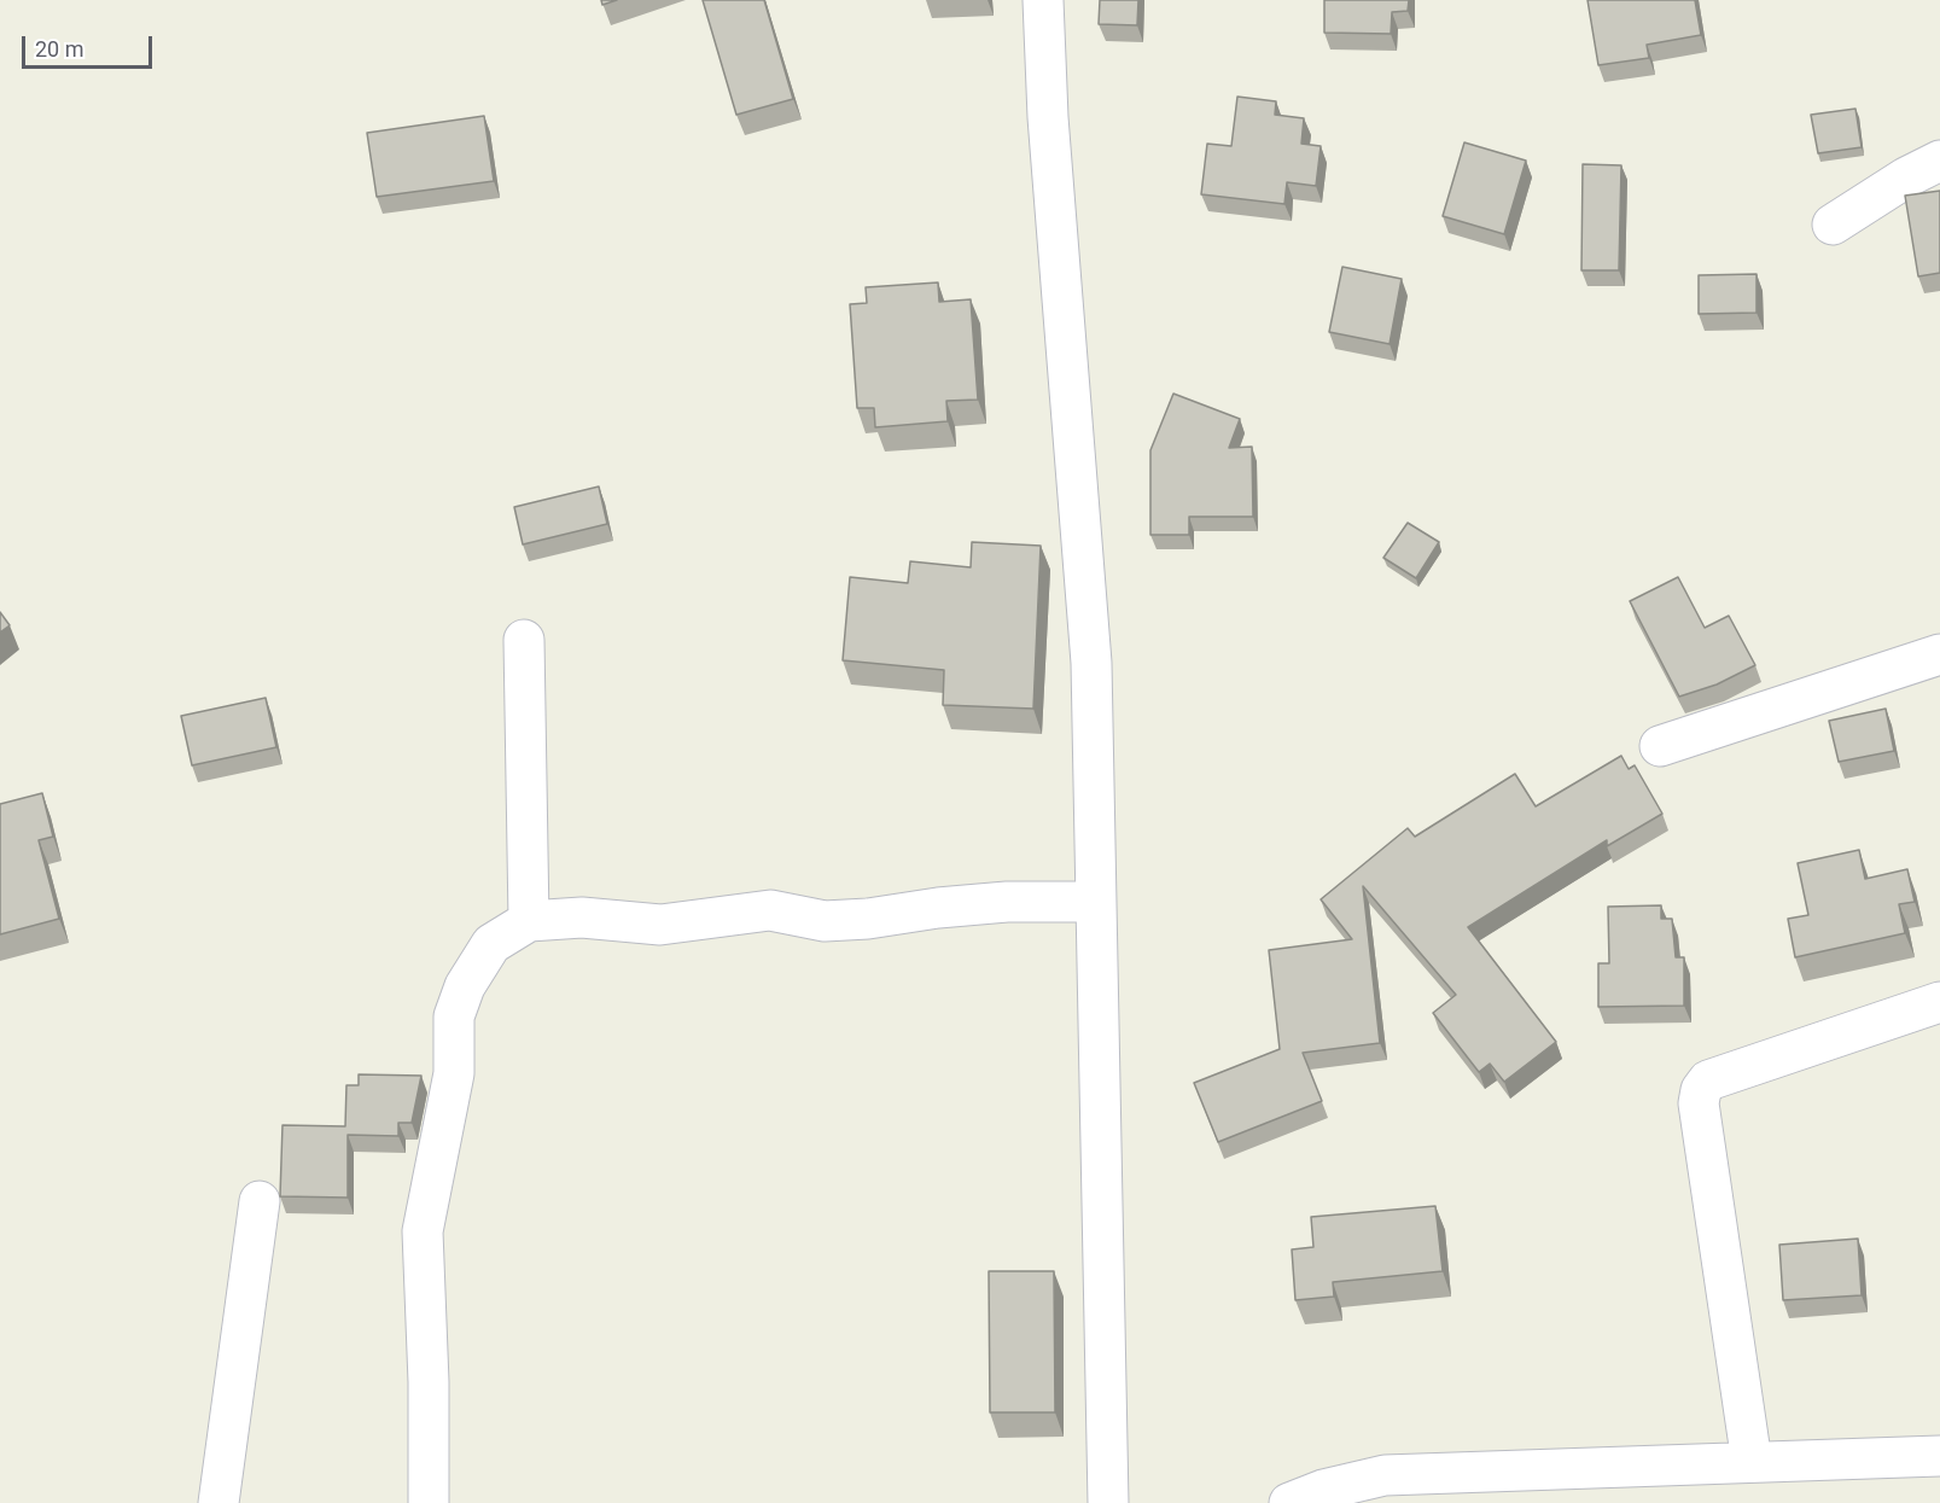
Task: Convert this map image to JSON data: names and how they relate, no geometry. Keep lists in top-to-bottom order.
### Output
{
  "scale_bar": "20 m"
}
